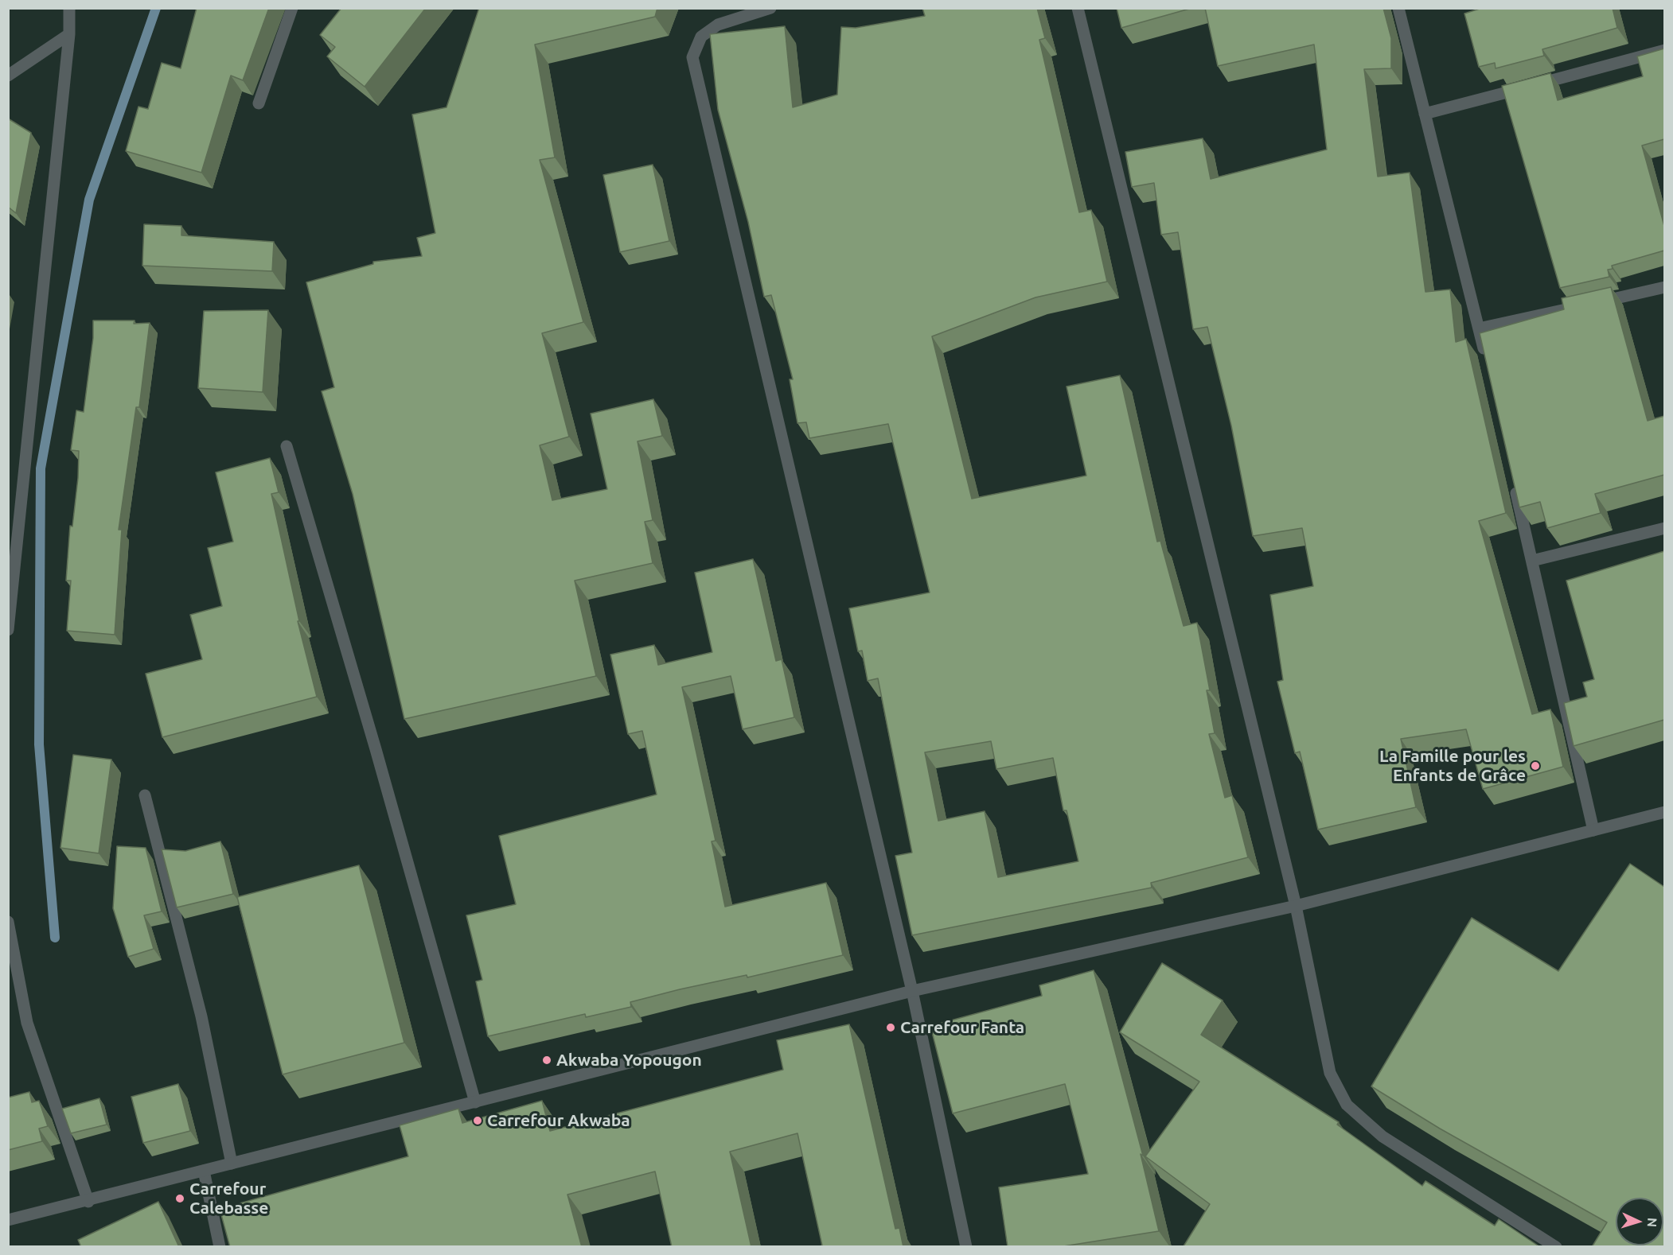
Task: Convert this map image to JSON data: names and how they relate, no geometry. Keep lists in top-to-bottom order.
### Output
{
  "places": [
    "La Famille pour les Enfants de Grâce",
    "Carrefour Fanta",
    "Akwaba Yopougon",
    "Carrefour Akwaba",
    "Carrefour Calebasse"
  ],
  "north": "right"
}
